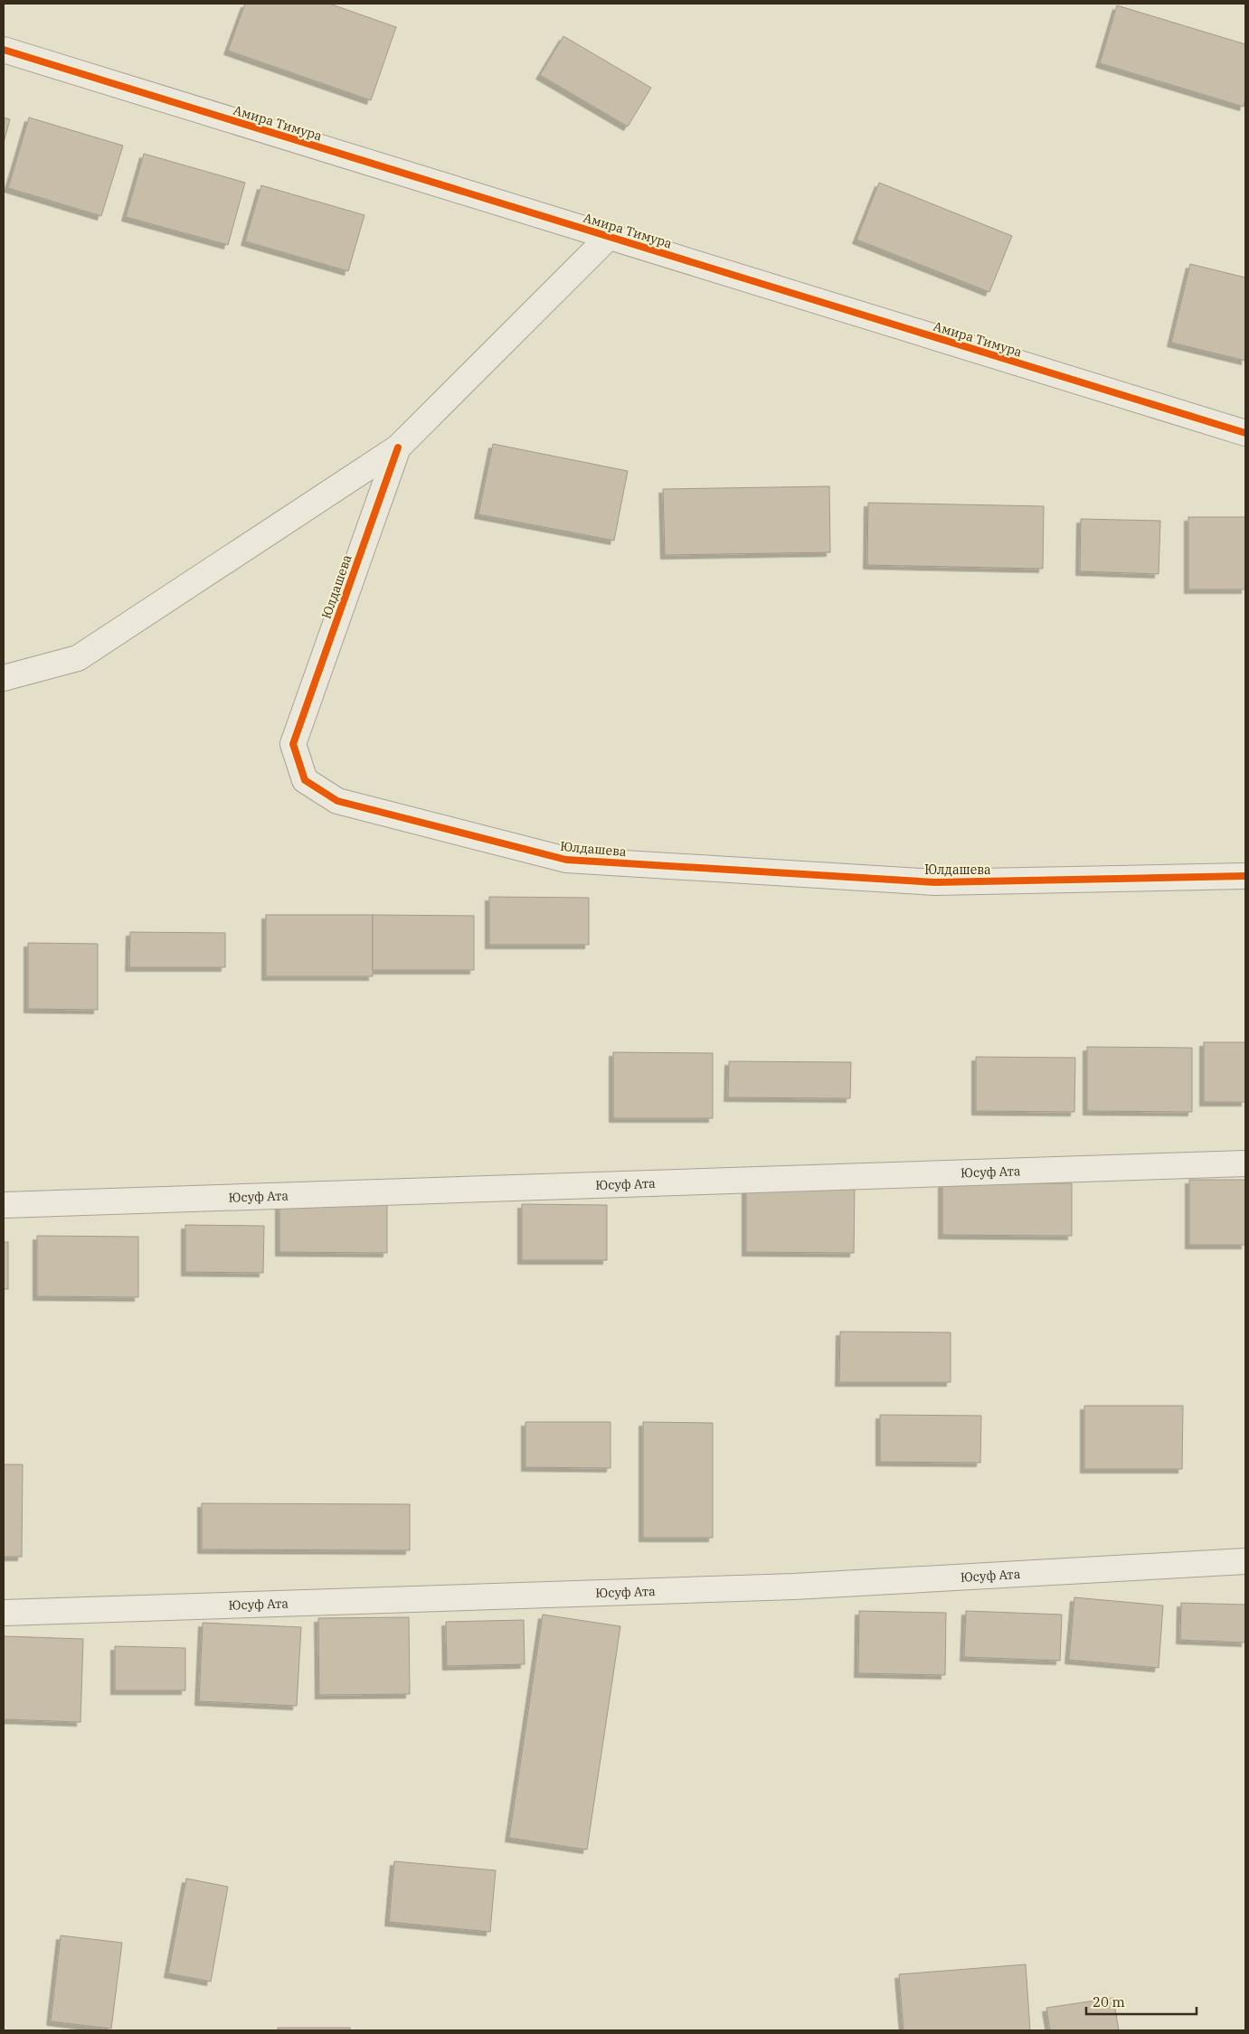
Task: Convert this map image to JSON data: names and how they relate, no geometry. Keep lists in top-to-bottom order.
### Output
{
  "streets": {
    "street": ["Амира Тимура", "Юлдашева", "Юсуф Ата"]
  },
  "scale_bar": "20 m"
}
